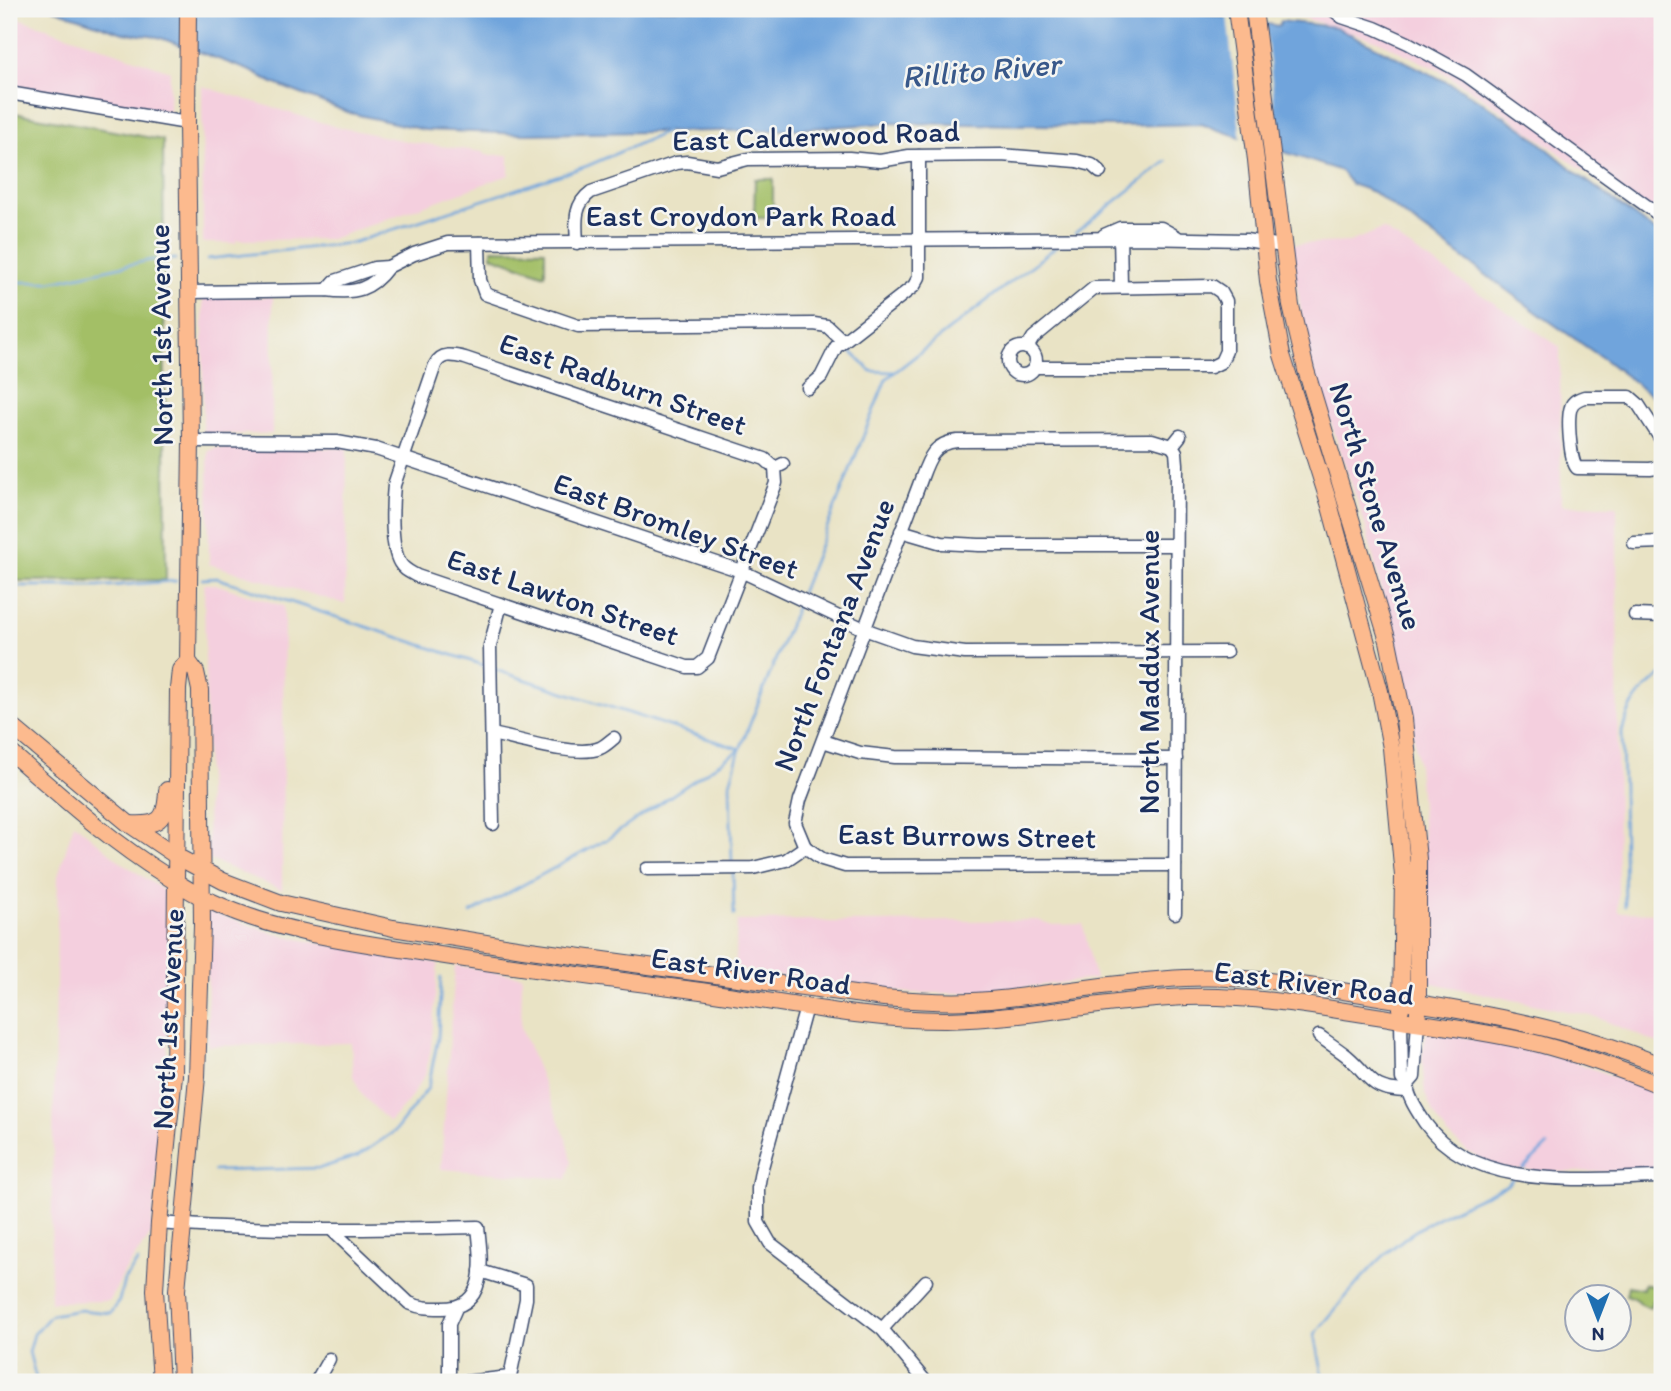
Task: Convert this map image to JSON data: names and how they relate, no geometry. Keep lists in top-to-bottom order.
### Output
{
  "streets": {
    "main road": ["North 1st Avenue", "North Stone Avenue", "East River Road"],
    "street": [
      "East Calderwood Road",
      "East Croydon Park Road",
      "East Radburn Street",
      "East Bromley Street",
      "East Lawton Street",
      "North Fontana Avenue",
      "North Maddux Avenue",
      "East Burrows Street"
    ]
  },
  "crossings": [
    ["East Calderwood Road", "East Croydon Park Road"],
    ["East Croydon Park Road", "North 1st Avenue"],
    ["East Croydon Park Road", "North Stone Avenue"],
    ["North 1st Avenue", "East Bromley Street"],
    ["North 1st Avenue", "East River Road"],
    ["East Radburn Street", "East Bromley Street"],
    ["East Radburn Street", "East Lawton Street"],
    ["North Stone Avenue", "East River Road"],
    ["East Bromley Street", "East Lawton Street"],
    ["East Bromley Street", "North Fontana Avenue"],
    ["East Bromley Street", "North Maddux Avenue"],
    ["North Fontana Avenue", "North Maddux Avenue"],
    ["North Fontana Avenue", "East Burrows Street"],
    ["North Maddux Avenue", "East Burrows Street"]
  ],
  "water": ["Rillito River"],
  "north": "bottom"
}
